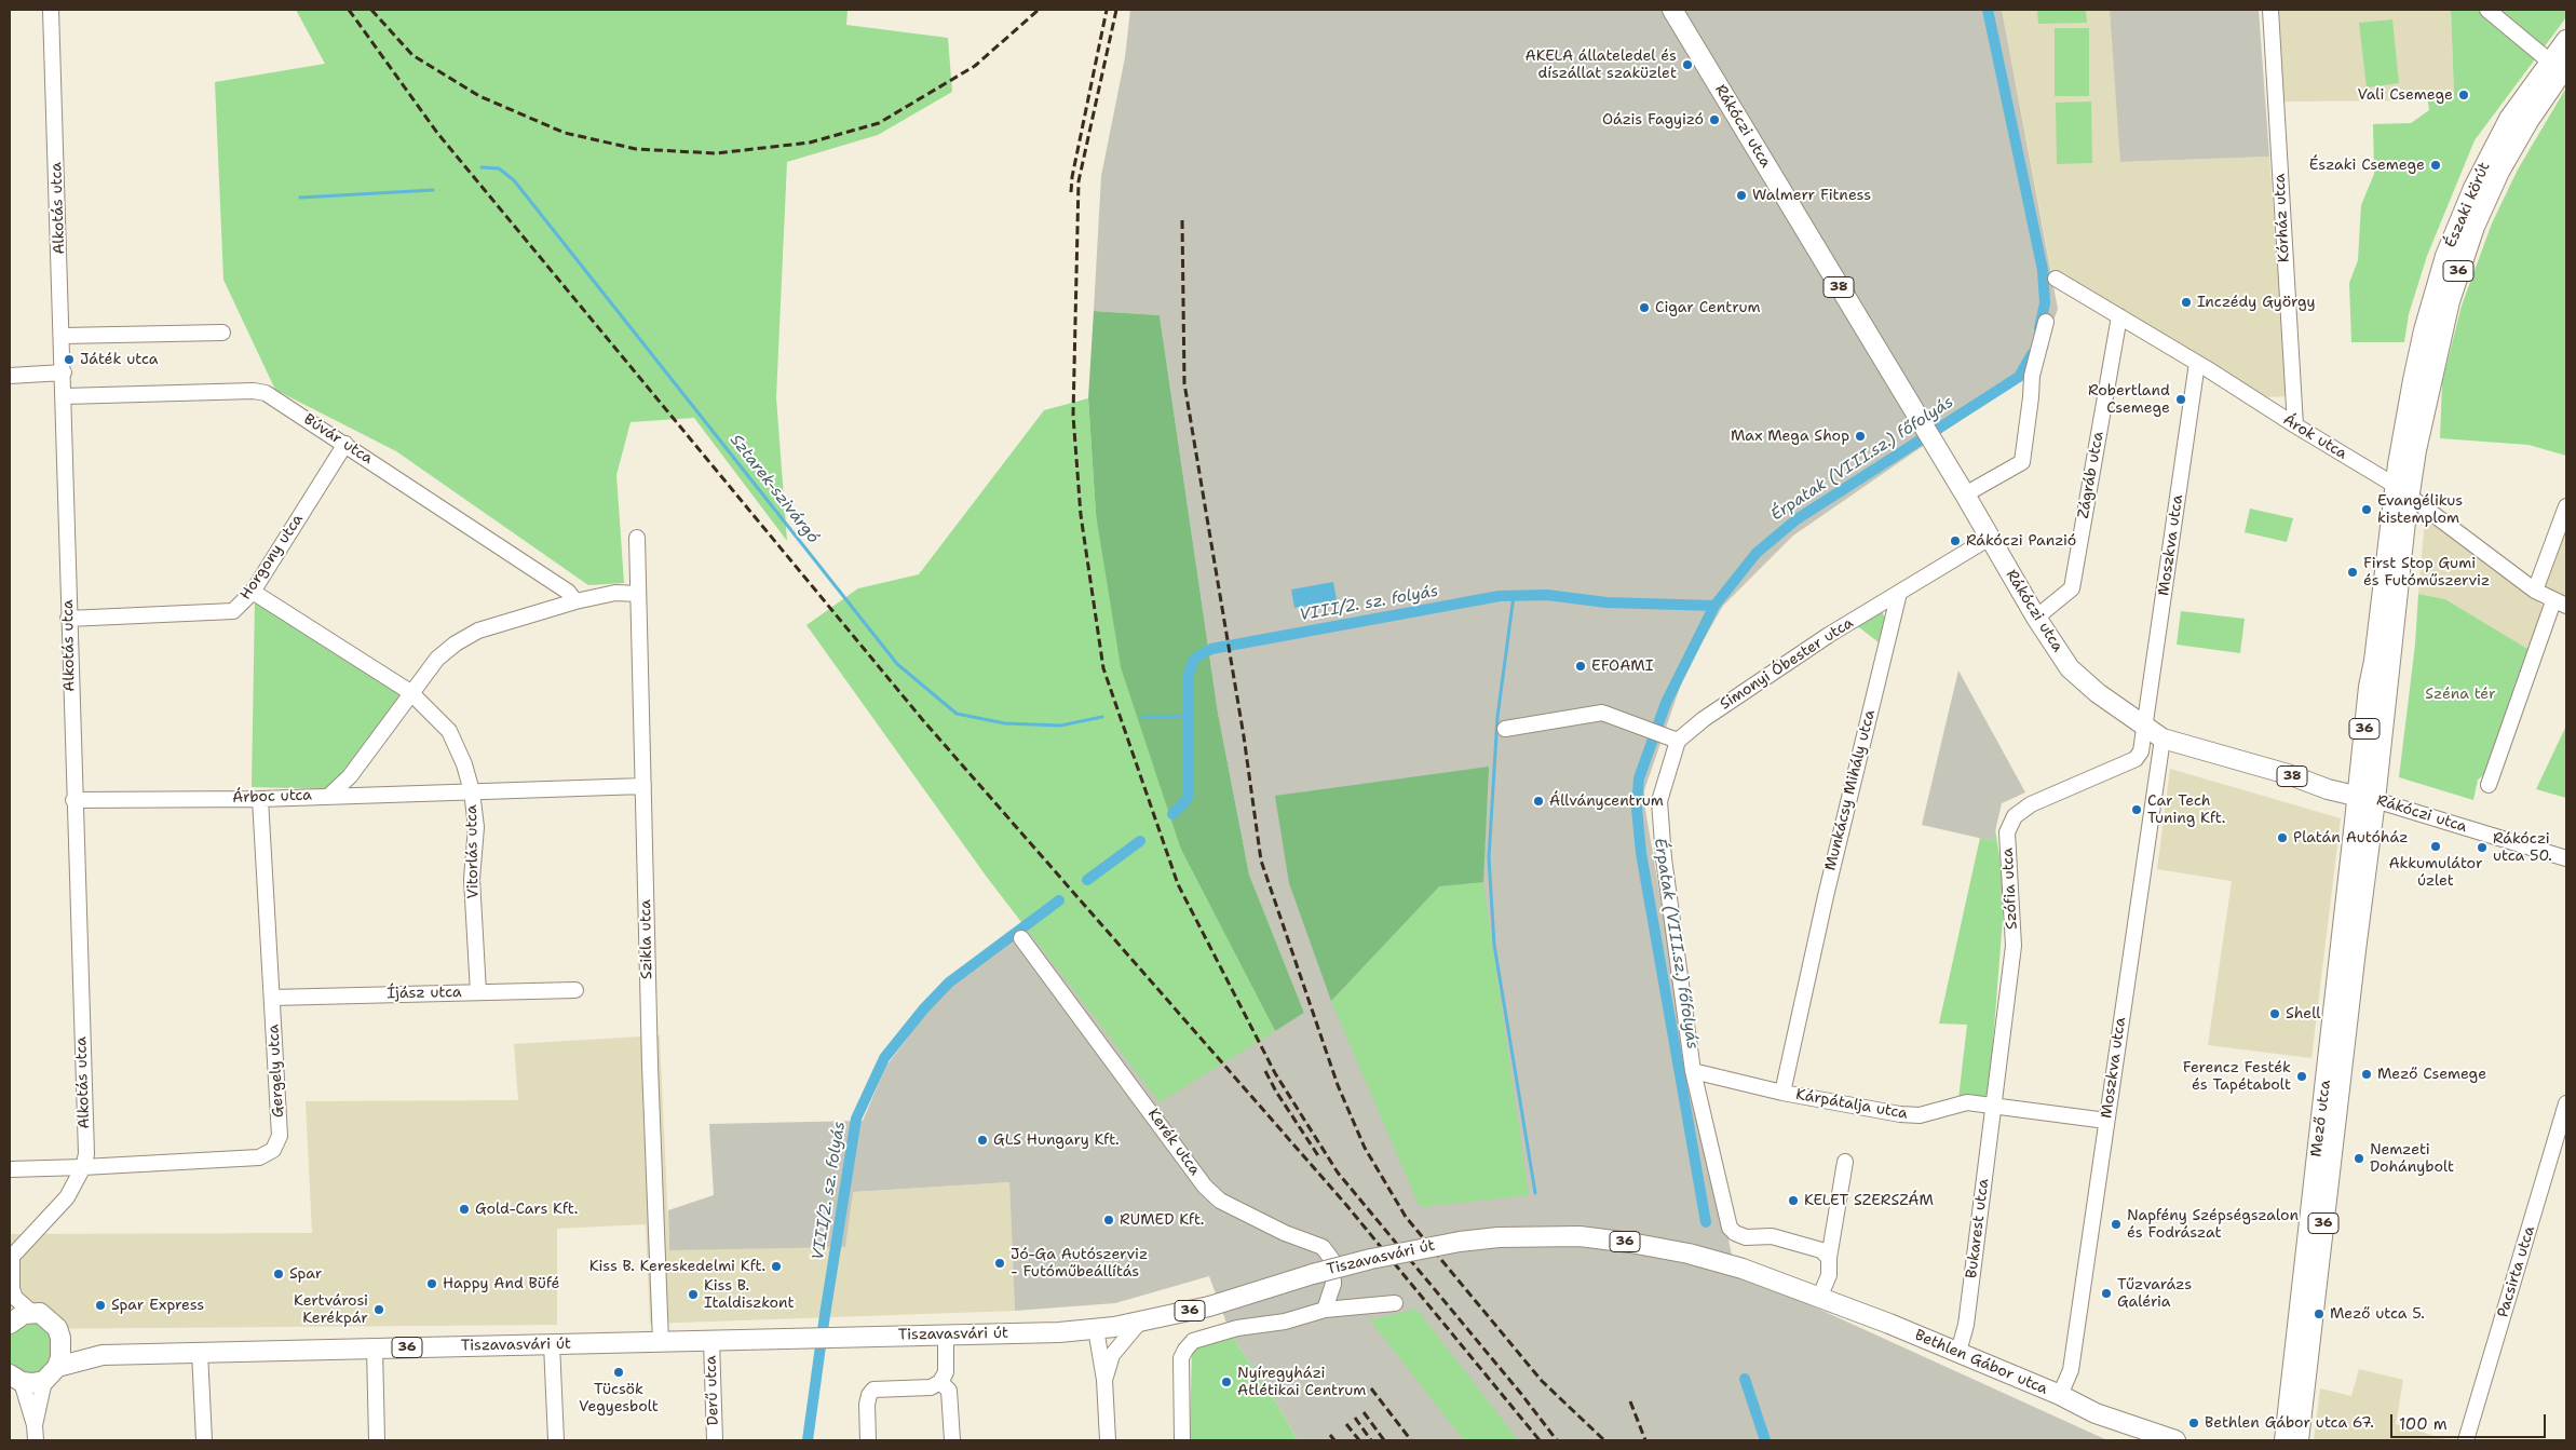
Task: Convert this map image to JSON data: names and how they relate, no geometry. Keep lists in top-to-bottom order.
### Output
{
  "streets": {
    "main road": [
      "Rákóczi utca",
      "Északi körút",
      "36",
      "38",
      "Mező utca",
      "Tiszavasvári út",
      "Bethlen Gábor utca"
    ],
    "street": [
      "Alkotás utca",
      "Kórház utca",
      "Árok utca",
      "Búvár utca",
      "Zágráb utca",
      "Moszkva utca",
      "Horgony utca",
      "Simonyi Óbester utca",
      "Munkácsy Mihály utca",
      "Árboc utca",
      "Vitorlás utca",
      "Szófia utca",
      "Szikla utca",
      "Íjász utca",
      "Gergely utca",
      "Kárpátalja utca",
      "Kerék utca",
      "Bukarest utca",
      "Pacsirta utca",
      "Derű utca"
    ]
  },
  "crossings": [
    ["Rákóczi utca", "36"],
    ["Rákóczi utca", "Zágráb utca"],
    ["Rákóczi utca", "Moszkva utca"],
    ["Rákóczi utca", "Mező utca"],
    ["Északi körút", "36"],
    ["Északi körút", "Árok utca"],
    ["Alkotás utca", "36"],
    ["Alkotás utca", "Búvár utca"],
    ["Alkotás utca", "Horgony utca"],
    ["Alkotás utca", "Árboc utca"],
    ["Alkotás utca", "Gergely utca"],
    ["Kórház utca", "Árok utca"],
    ["36", "Árok utca"],
    ["36", "Mező utca"],
    ["36", "Tiszavasvári út"],
    ["Árok utca", "Zágráb utca"],
    ["Árok utca", "Moszkva utca"],
    ["Búvár utca", "Horgony utca"],
    ["Moszkva utca", "Kárpátalja utca"],
    ["Moszkva utca", "Bethlen Gábor utca"],
    ["Horgony utca", "Vitorlás utca"],
    ["Simonyi Óbester utca", "Munkácsy Mihály utca"],
    ["Munkácsy Mihály utca", "Kárpátalja utca"],
    ["Árboc utca", "Vitorlás utca"],
    ["Árboc utca", "Szikla utca"],
    ["Árboc utca", "Gergely utca"],
    ["Vitorlás utca", "Íjász utca"],
    ["Szófia utca", "Kárpátalja utca"],
    ["Szófia utca", "Bukarest utca"],
    ["Szikla utca", "Tiszavasvári út"],
    ["Íjász utca", "Gergely utca"],
    ["Kárpátalja utca", "Bukarest utca"],
    ["Bukarest utca", "Bethlen Gábor utca"],
    ["Tiszavasvári út", "Bethlen Gábor utca"],
    ["Tiszavasvári út", "Derű utca"]
  ],
  "water": ["Érpatak (VIII.sz.) főfolyás", "Sztarek-szivárgó", "VIII/2. sz. folyás"],
  "parks": ["Széna tér"],
  "places": [
    "AKELA állateledel és díszállat szaküzlet",
    "Vali Csemege",
    "Oázis Fagyizó",
    "Északi Csemege",
    "Walmerr Fitness",
    "Inczédy György",
    "Cigar Centrum",
    "Játék utca",
    "Robertland Csemege",
    "Max Mega Shop",
    "Evangélikus kistemplom",
    "Rákóczi Panzió",
    "First Stop Gumi és Futóműszerviz",
    "EFOAMI",
    "Állványcentrum",
    "Car Tech Tuning Kft.",
    "Platán Autóház",
    "Akkumulátor úzlet",
    "Rákóczi utca 50.",
    "Shell",
    "Mező Csemege",
    "Ferencz Festék és Tapétabolt",
    "GLS Hungary Kft.",
    "Nemzeti Dohánybolt",
    "KELET SZERSZÁM",
    "Gold-Cars Kft.",
    "RUMED Kft.",
    "Napfény Szépségszalon és Fodrászat",
    "Jó-Ga Autószerviz - Futóműbeállítás",
    "Kiss B. Kereskedelmi Kft.",
    "Spar",
    "Happy And Büfé",
    "Tűzvarázs Galéria",
    "Kiss B. Italdiszkont",
    "Spar Express",
    "Kertvárosi Kerékpár",
    "Mező utca 5.",
    "Tücsök Vegyesbolt",
    "Nyíregyházi Atlétikai Centrum",
    "Bethlen Gábor utca 67."
  ],
  "scale_bar": "100 m"
}
